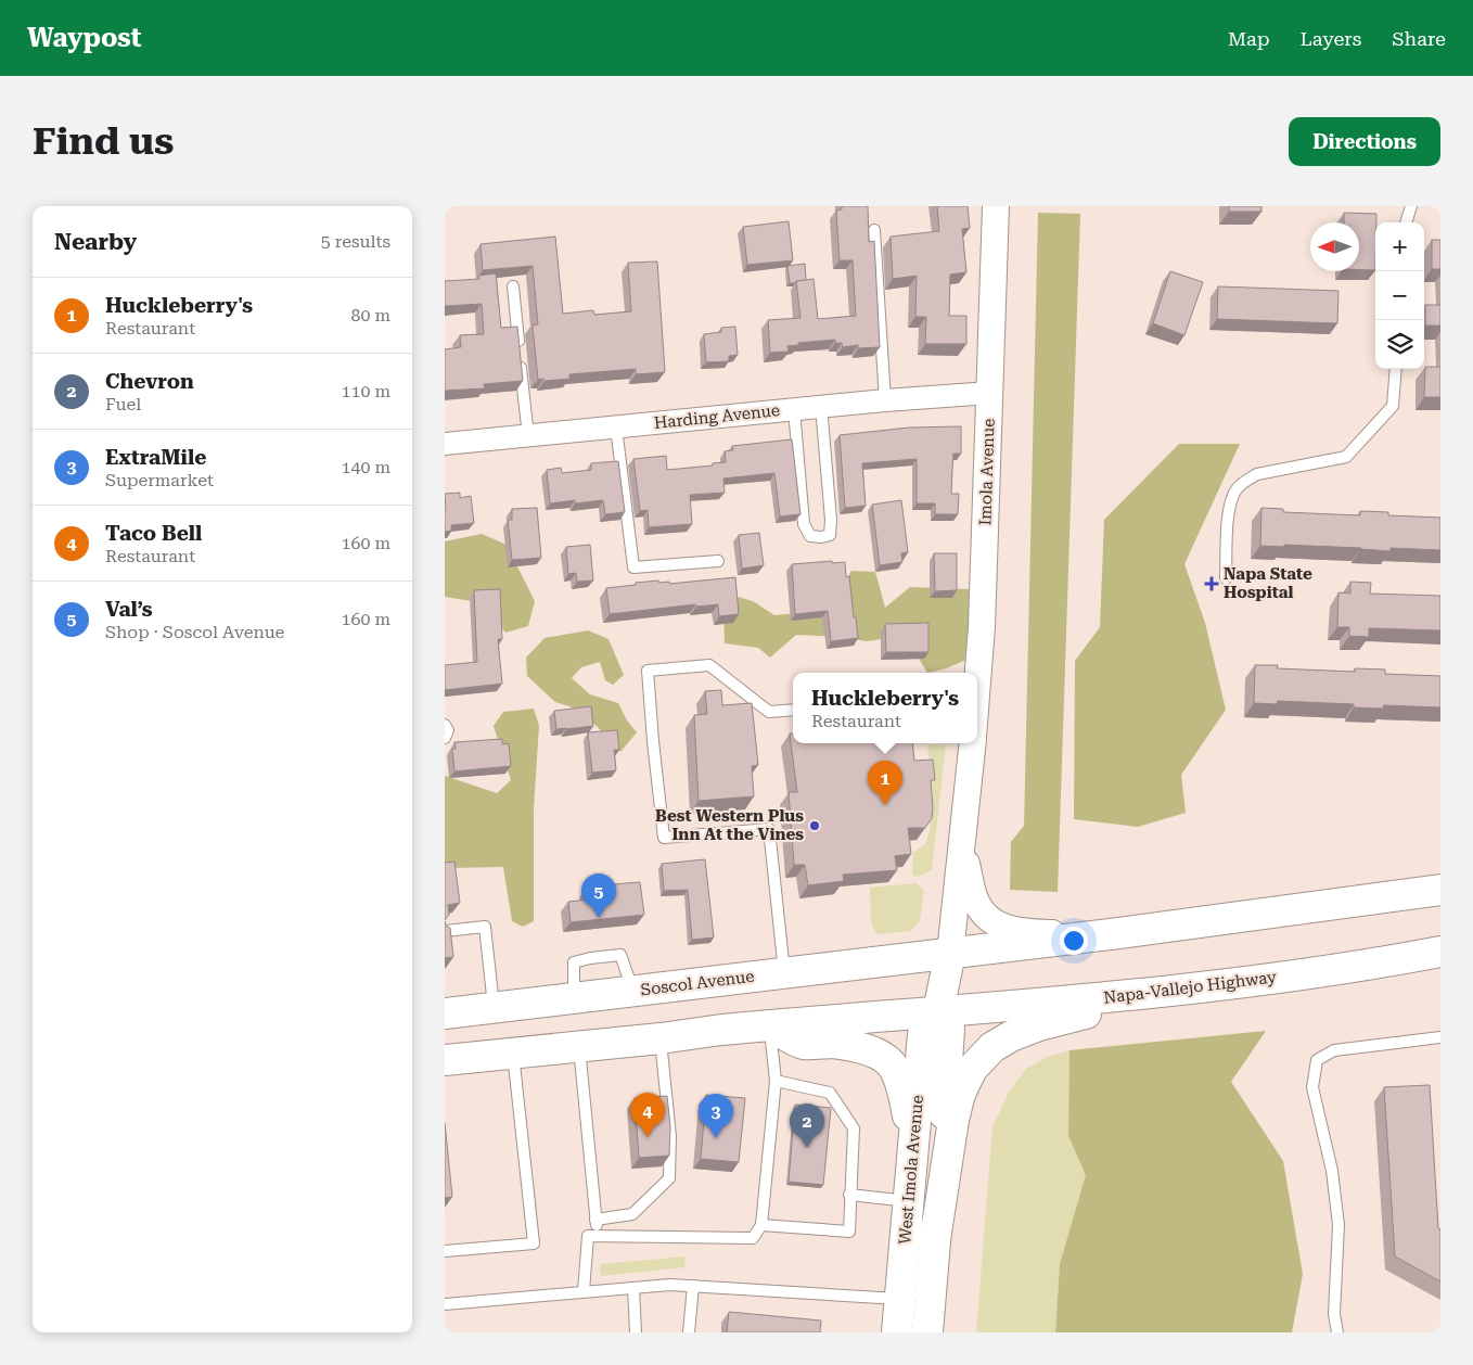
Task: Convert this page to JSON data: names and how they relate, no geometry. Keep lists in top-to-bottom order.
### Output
{
  "streets": {
    "main road": ["Soscol Avenue", "Napa-Vallejo Highway", "West Imola Avenue"],
    "street": ["Harding Avenue", "Imola Avenue"]
  },
  "crossings": [
    ["Harding Avenue", "Imola Avenue"],
    ["Imola Avenue", "Soscol Avenue"],
    ["Imola Avenue", "West Imola Avenue"],
    ["Soscol Avenue", "West Imola Avenue"],
    ["Napa-Vallejo Highway", "West Imola Avenue"]
  ],
  "places": {
    "health": ["Napa State Hospital"],
    "other": ["Best Western Plus Inn At the Vines"]
  },
  "north": "left",
  "page": {
    "header": "Waypost",
    "nav": ["Map", "Layers", "Share"],
    "buttons": "Directions",
    "title": "Find us",
    "heading": ["Nearby", "5 results"],
    "map_buttons": ["+", "−"],
    "list": [
      {
        "mark": "1",
        "name": "Huckleberry's",
        "note": "Restaurant",
        "value": "80 m"
      },
      {
        "mark": "2",
        "name": "Chevron",
        "note": "Fuel",
        "value": "110 m"
      },
      {
        "mark": "3",
        "name": "ExtraMile",
        "note": "Supermarket",
        "value": "140 m"
      },
      {
        "mark": "4",
        "name": "Taco Bell",
        "note": "Restaurant",
        "value": "160 m"
      },
      {
        "mark": "5",
        "name": "Val’s",
        "note": "Shop · Soscol Avenue",
        "value": "160 m"
      }
    ],
    "popup": ["Huckleberry's", "Restaurant"],
    "pins": [
      "1",
      "5",
      "4",
      "3",
      "2"
    ]
  }
}
